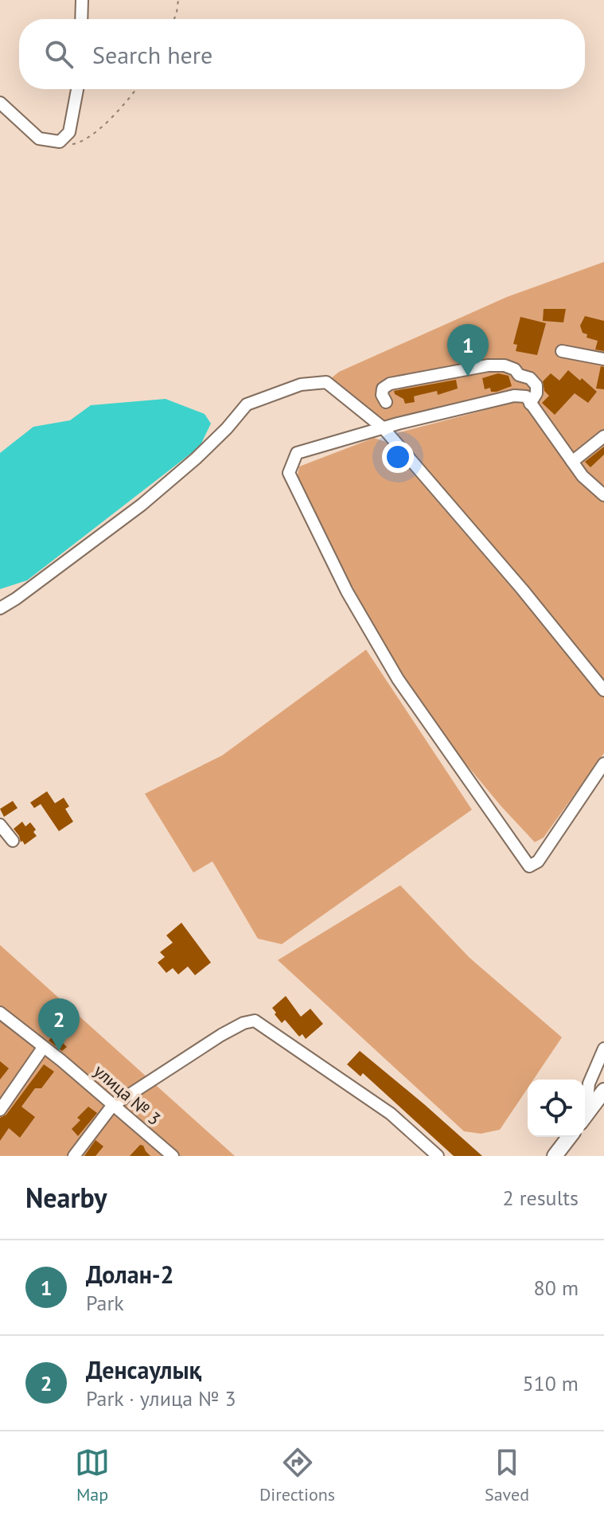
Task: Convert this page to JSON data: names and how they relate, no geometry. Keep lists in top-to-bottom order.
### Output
{
  "streets": {
    "street": ["улица № 3"]
  },
  "page": {
    "search": "Search here",
    "pins": ["1", "2"],
    "heading": ["Nearby", "2 results"],
    "list": [
      {
        "mark": "1",
        "name": "Долан-2",
        "note": "Park",
        "value": "80 m"
      },
      {
        "mark": "2",
        "name": "Денсаулық",
        "note": "Park · улица № 3",
        "value": "510 m"
      }
    ],
    "nav": ["Map", "Directions", "Saved"]
  }
}
